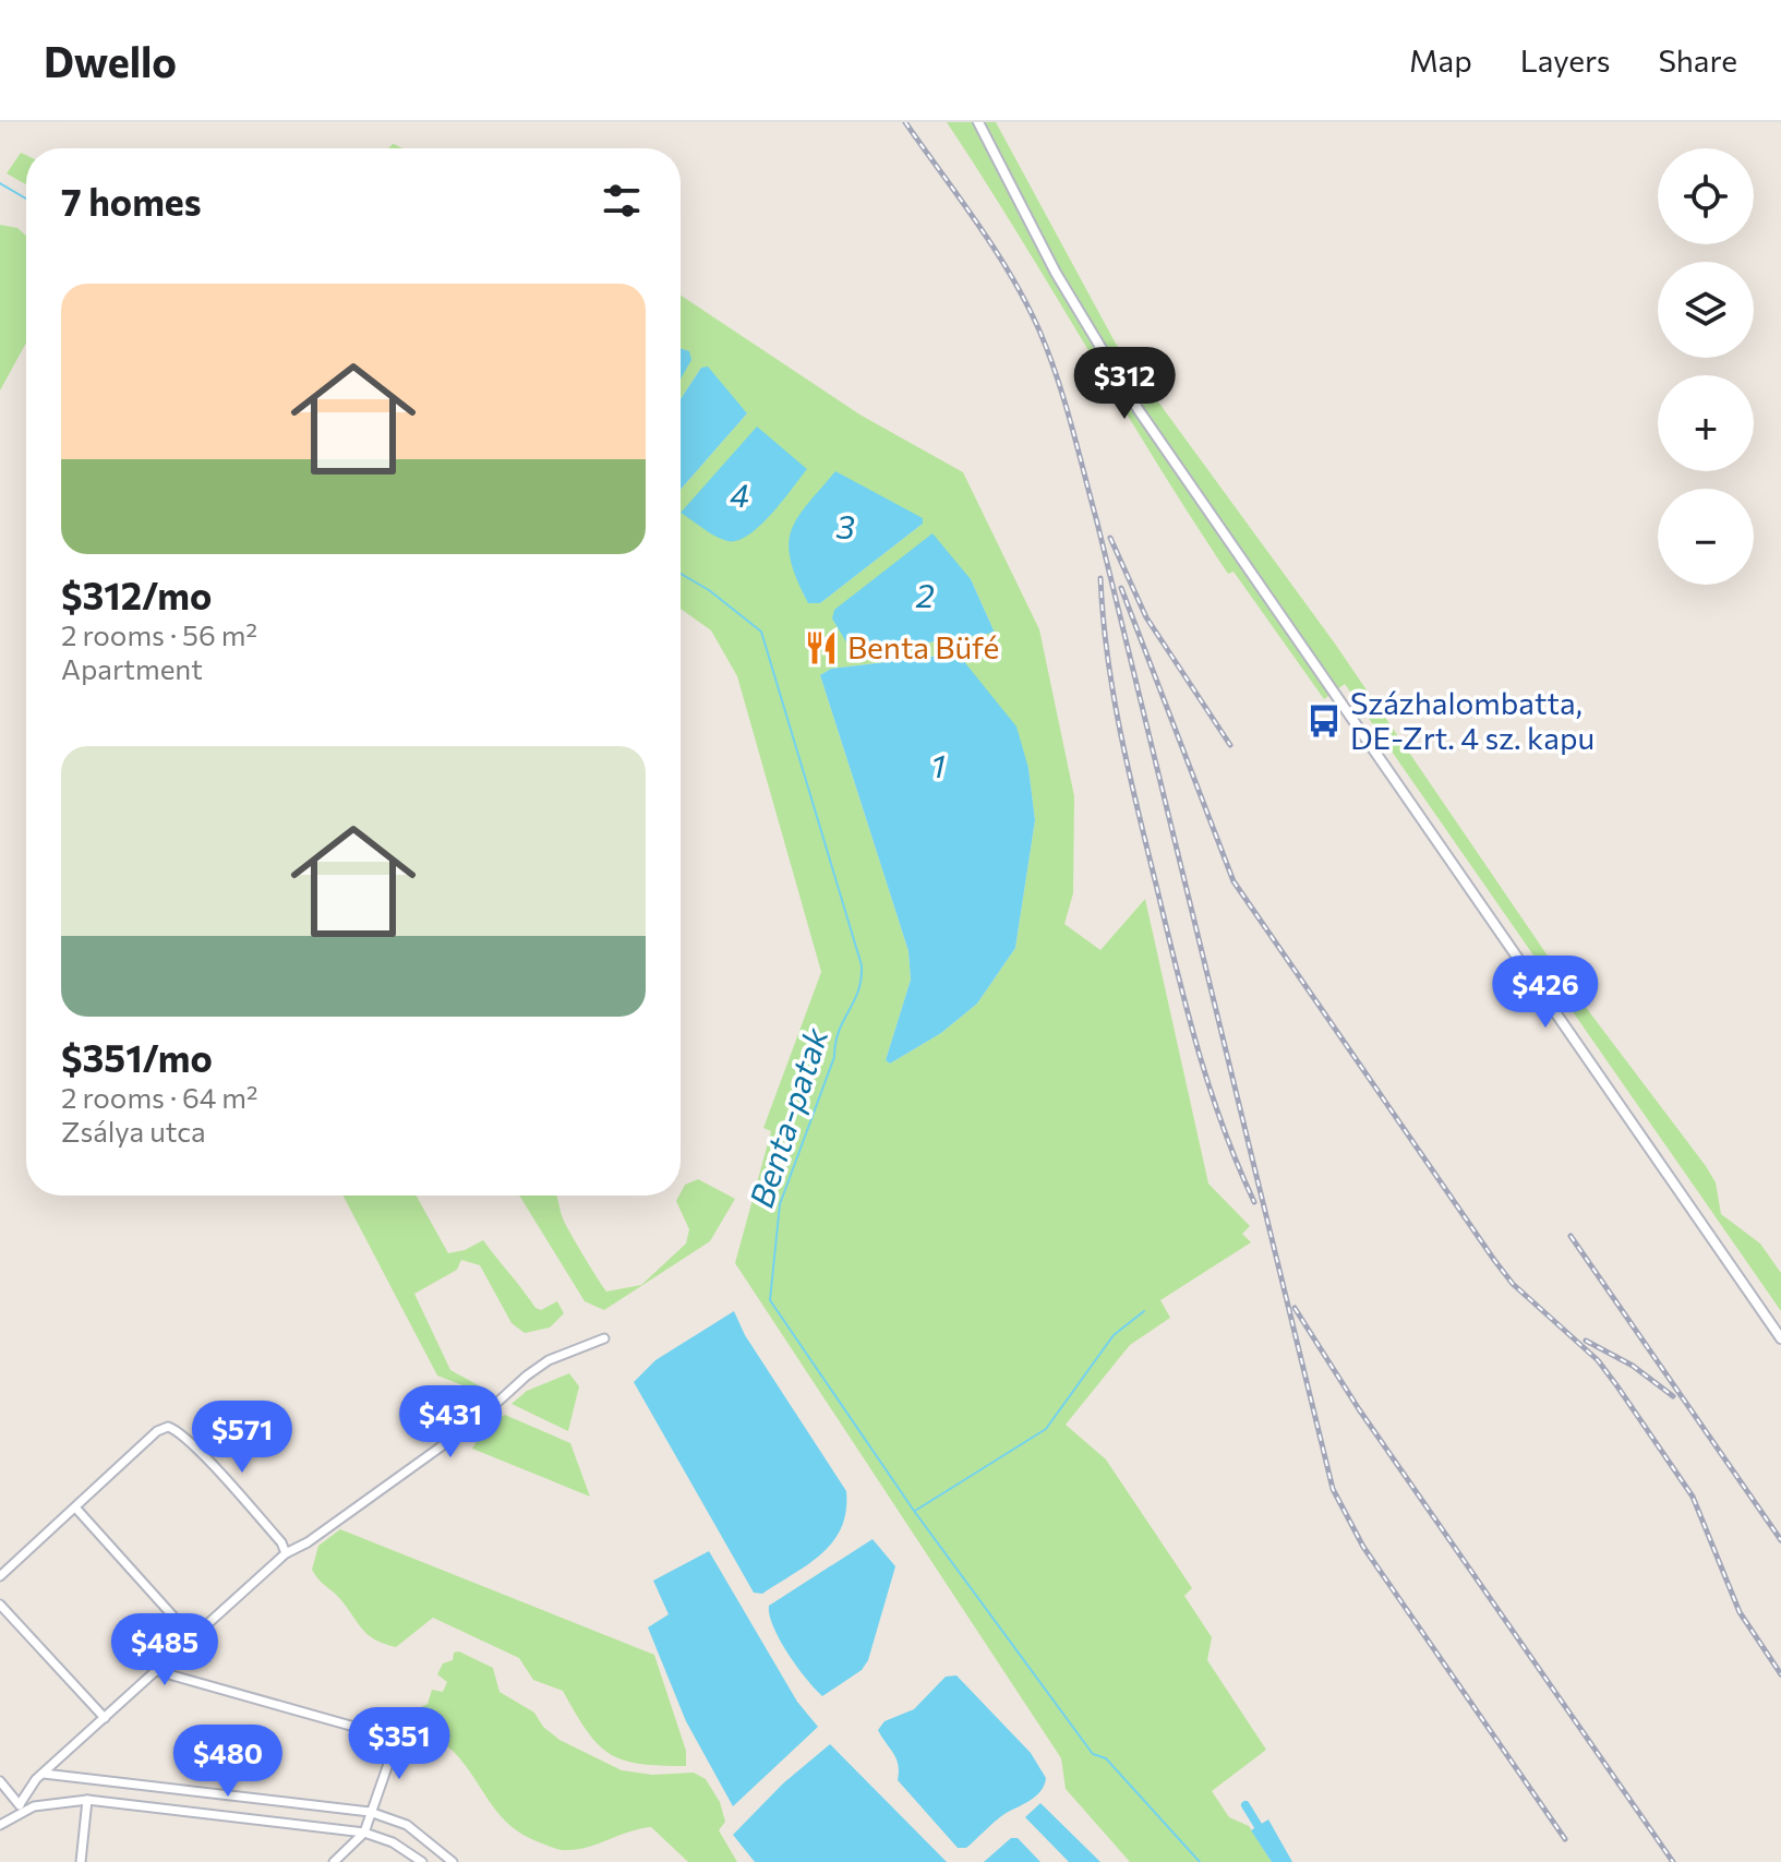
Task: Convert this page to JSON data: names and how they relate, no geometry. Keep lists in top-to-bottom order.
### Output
{
  "water": [
    "4",
    "3",
    "2",
    "1",
    "Benta-patak"
  ],
  "places": {
    "restaurant": ["Benta Büfé"],
    "bus stop": ["Százhalombatta, DE-Zrt. 4 sz. kapu"]
  },
  "page": {
    "header": "Dwello",
    "nav": ["Map", "Layers", "Share"],
    "map_buttons": ["+", "−"],
    "heading": "7 homes",
    "list": [
      {
        "name": "$312/mo",
        "note": "2 rooms · 56 m² · Apartment"
      },
      {
        "name": "$351/mo",
        "note": "2 rooms · 64 m² · Zsálya utca"
      }
    ],
    "price": [
      "$312",
      "$426",
      "$431",
      "$571",
      "$485",
      "$351",
      "$480"
    ]
  }
}
